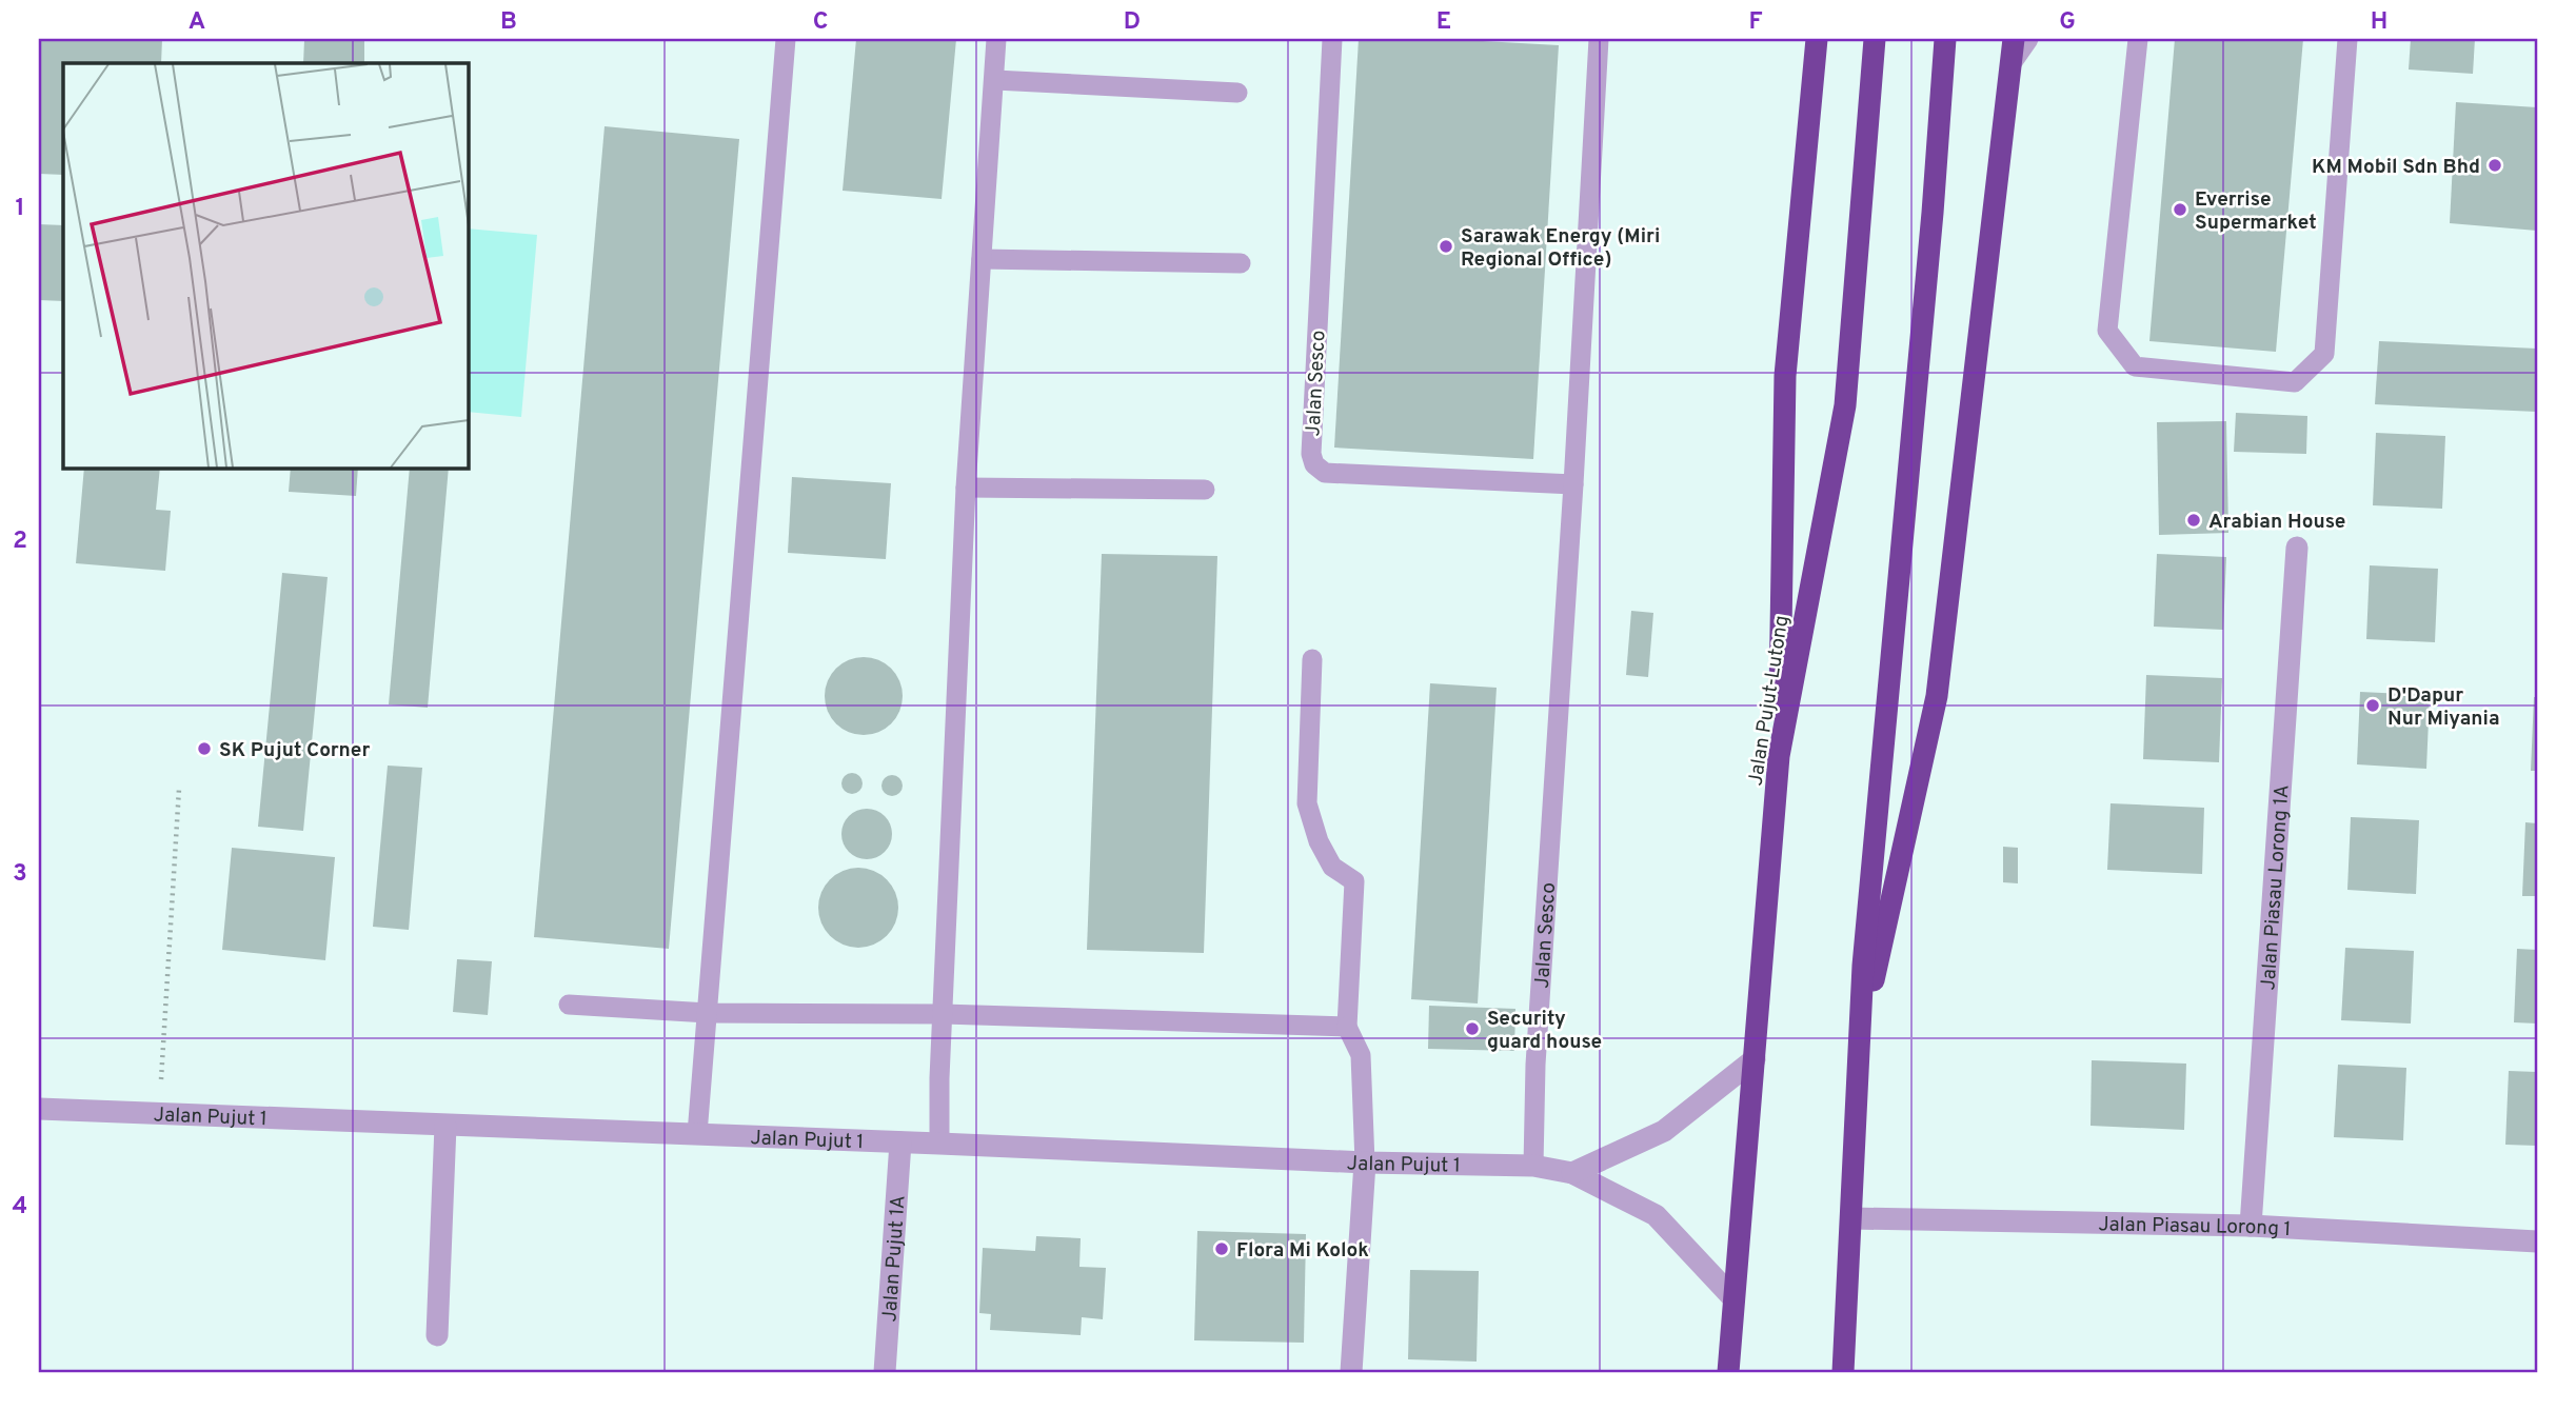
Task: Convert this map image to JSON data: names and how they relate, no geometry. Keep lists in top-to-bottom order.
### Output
{
  "streets": {
    "highway": ["Jalan Pujut-Lutong"],
    "street": [
      "Jalan Piasau Lorong 1A",
      "Jalan Pujut 1",
      "Jalan Piasau Lorong 1",
      "Jalan Pujut 1A"
    ],
    "lane": ["Jalan Sesco"]
  },
  "crossings": [
    ["Jalan Sesco", "Jalan Pujut 1"],
    ["Jalan Pujut-Lutong", "Jalan Pujut 1"],
    ["Jalan Piasau Lorong 1A", "Jalan Piasau Lorong 1"],
    ["Jalan Pujut 1", "Jalan Pujut 1A"]
  ],
  "places": [
    "KM Mobil Sdn Bhd",
    "Everrise Supermarket",
    "Sarawak Energy (Miri Regional Office)",
    "Arabian House",
    "D'Dapur Nur Miyania",
    "SK Pujut Corner",
    "Security guard house",
    "Flora Mi Kolok"
  ],
  "grid": {
    "columns": [
      "A",
      "B",
      "C",
      "D",
      "E",
      "F",
      "G",
      "H"
    ],
    "rows": [
      "1",
      "2",
      "3",
      "4"
    ]
  }
}
